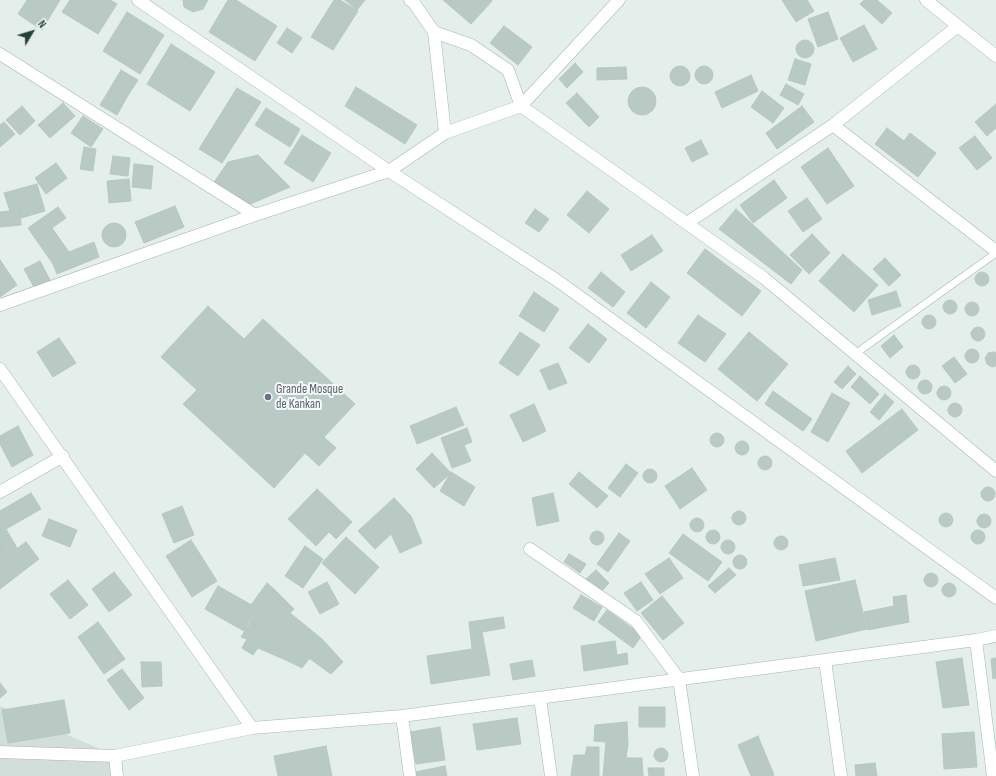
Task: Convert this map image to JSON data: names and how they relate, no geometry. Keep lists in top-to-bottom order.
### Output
{
  "places": ["Grande Mosque de Kankan"],
  "north": "top right"
}
